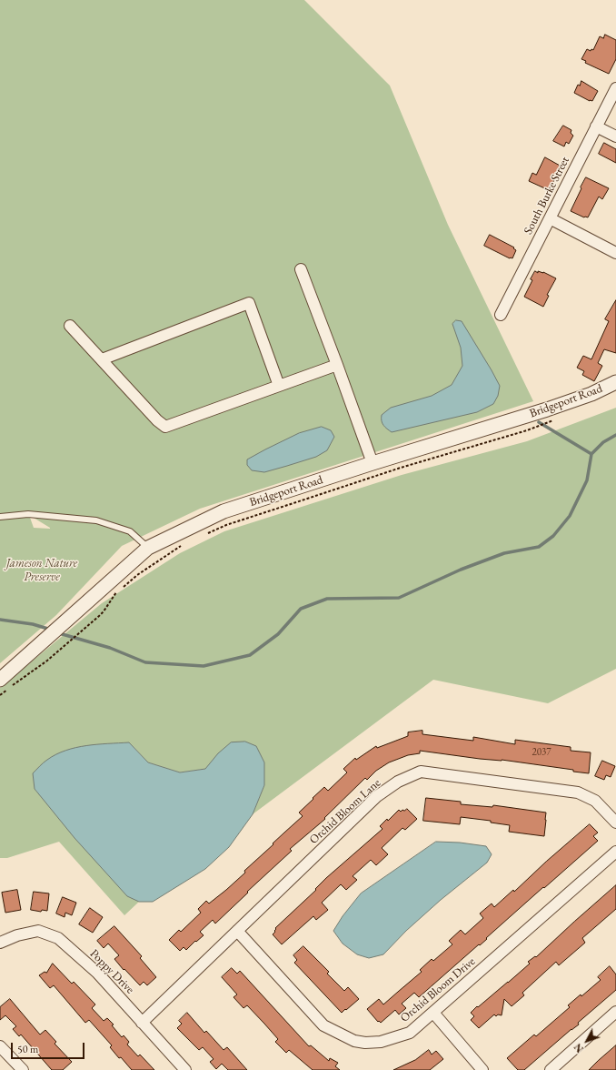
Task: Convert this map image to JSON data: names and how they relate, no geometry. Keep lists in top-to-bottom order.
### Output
{
  "streets": {
    "street": [
      "South Burke Street",
      "Bridgeport Road",
      "Orchid Bloom Lane",
      "Poppy Drive",
      "Orchid Bloom Drive"
    ]
  },
  "crossings": [
    ["Orchid Bloom Lane", "Poppy Drive"],
    ["Orchid Bloom Lane", "Orchid Bloom Drive"]
  ],
  "parks": ["Jameson Nature Preserve"],
  "house_numbers": ["2037"],
  "scale_bar": "50 m",
  "north": "bottom left"
}
